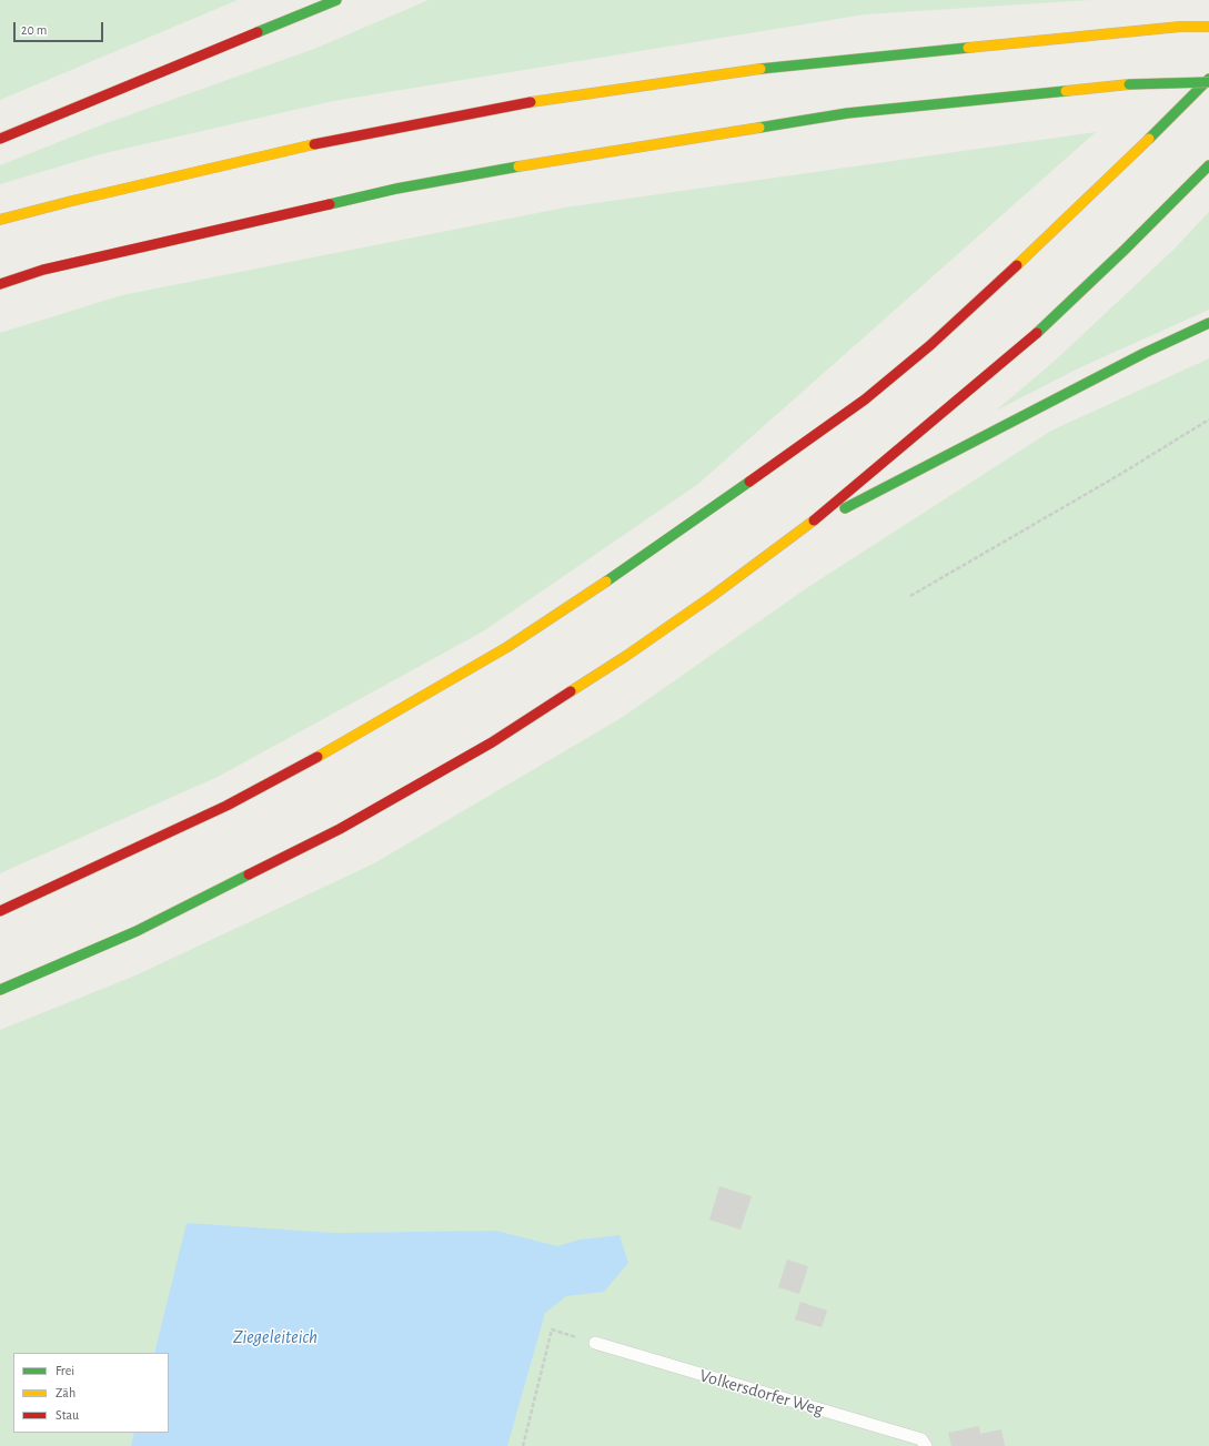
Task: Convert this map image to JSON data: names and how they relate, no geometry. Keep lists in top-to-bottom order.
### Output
{
  "streets": {
    "lane": ["Volkersdorfer Weg"]
  },
  "water": ["Ziegeleiteich"],
  "legend": ["Frei", "Zäh", "Stau"],
  "scale_bar": "20 m"
}
